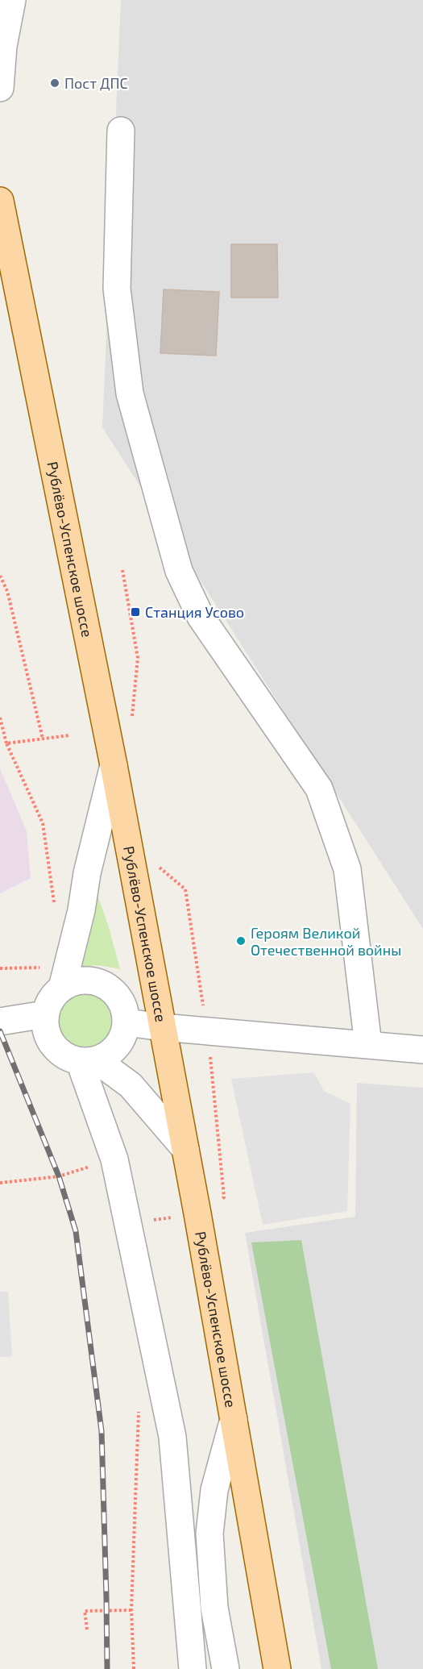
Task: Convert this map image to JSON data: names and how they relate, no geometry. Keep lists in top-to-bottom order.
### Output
{
  "streets": {
    "main road": ["Рублёво-Успенское шоссе"]
  },
  "places": {
    "other": ["Пост ДПС", "Героям Великой Отечественной войны"],
    "transit": ["Станция Усово"]
  }
}
